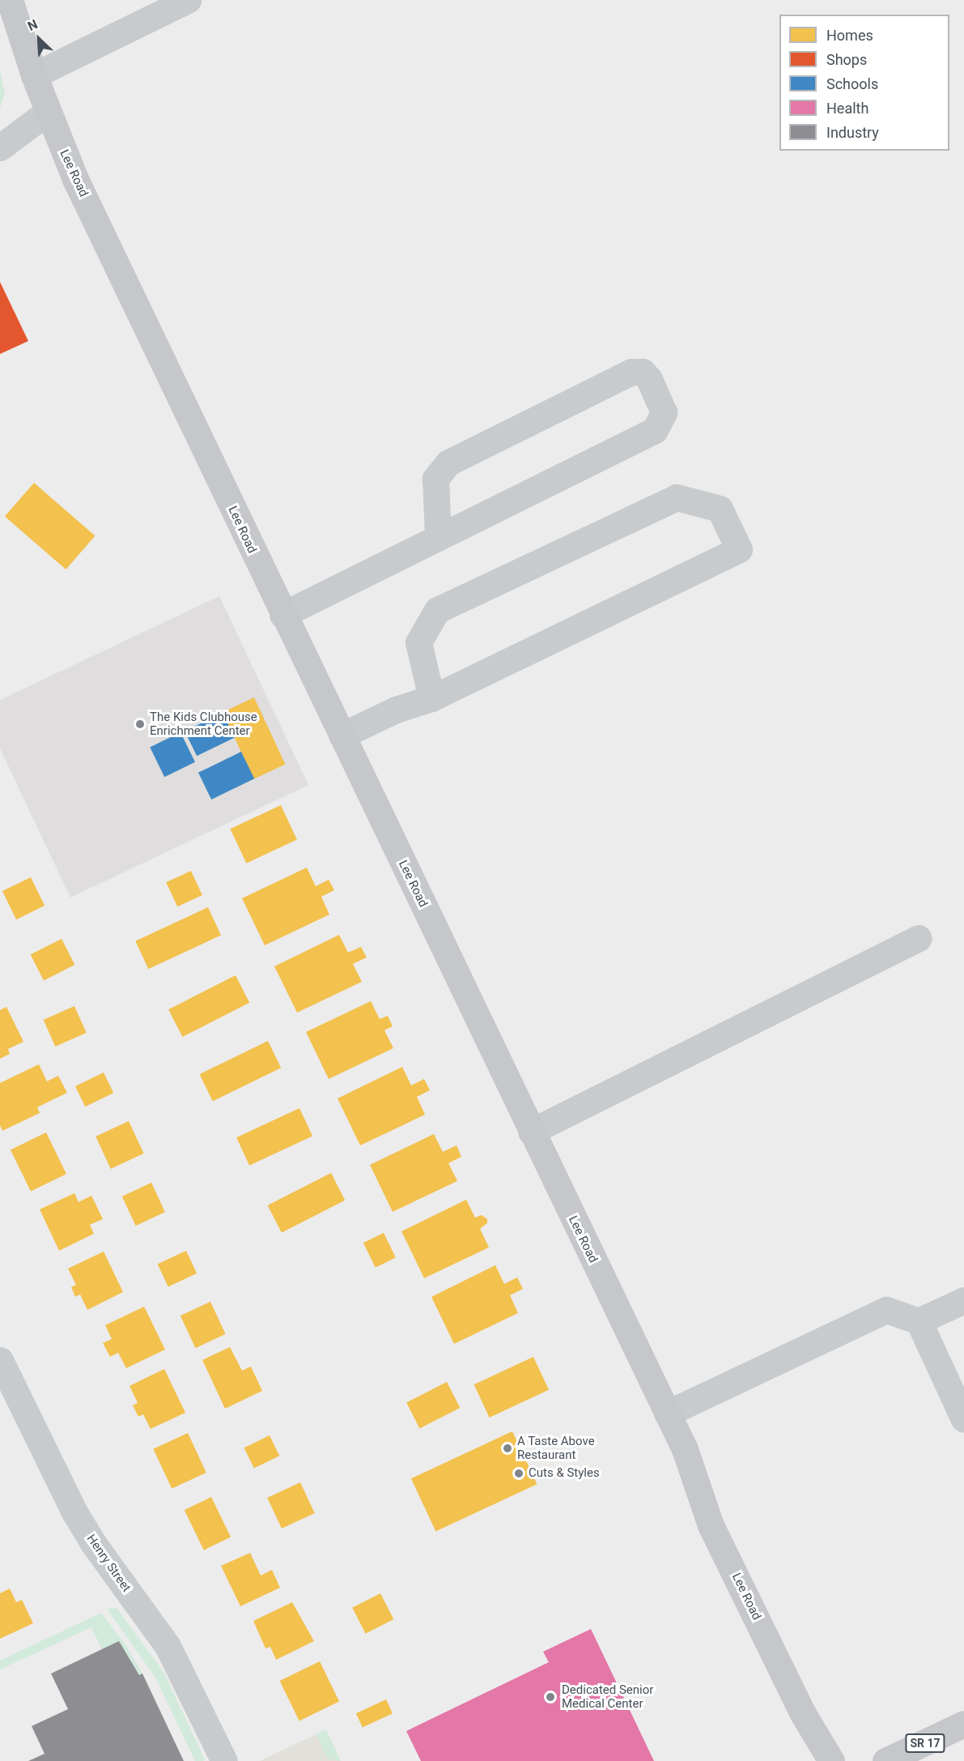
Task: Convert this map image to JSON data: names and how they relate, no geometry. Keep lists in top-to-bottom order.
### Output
{
  "streets": {
    "main road": ["Lee Road", "SR 17"],
    "street": ["Henry Street"]
  },
  "places": [
    "The Kids Clubhouse Enrichment Center",
    "A Taste Above Restaurant",
    "Cuts & Styles",
    "Dedicated Senior Medical Center"
  ],
  "legend": [
    "Homes",
    "Shops",
    "Schools",
    "Health",
    "Industry"
  ],
  "north": "top left"
}
